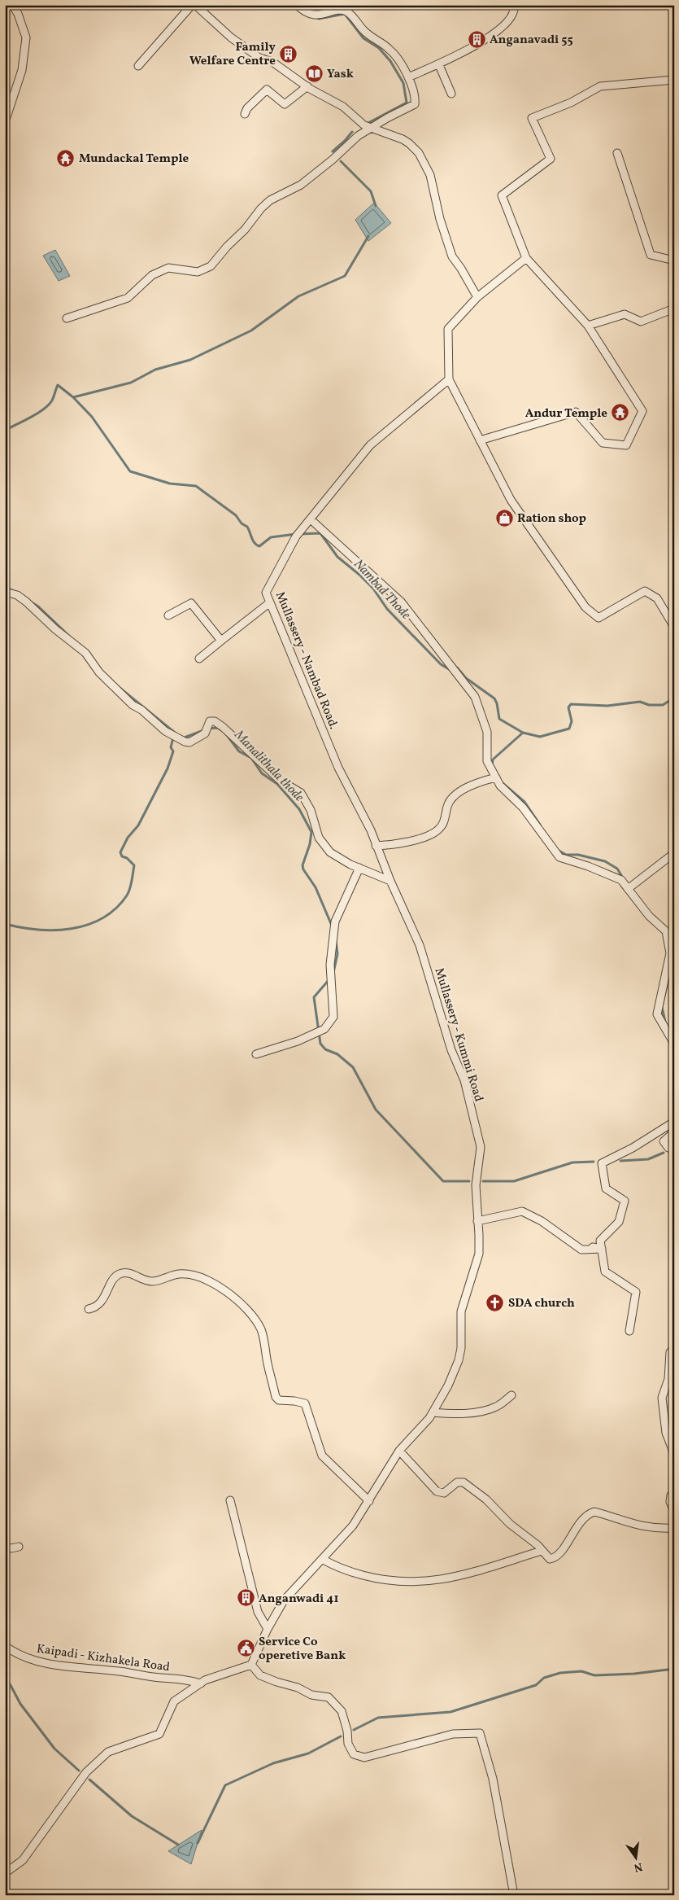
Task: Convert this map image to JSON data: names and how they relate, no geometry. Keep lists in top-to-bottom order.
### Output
{
  "streets": {
    "street": ["Mullassery - Nambad Road.", "Mullassery - Kummi Road", "Kaipadi - Kizhakela Road"]
  },
  "crossings": [
    ["Mullassery - Nambad Road.", "Mullassery - Kummi Road"]
  ],
  "water": ["Nambad Thode", "Manalithala thode"],
  "places": {
    "building": ["Anganavadi 55", "Family Welfare Centre", "Anganwadi 41"],
    "library": ["Yask"],
    "temple": ["Mundackal Temple", "Andur Temple"],
    "shop": ["Ration shop"],
    "church": ["SDA church"],
    "public building": ["Service Co operetive Bank"]
  },
  "north": "bottom"
}
